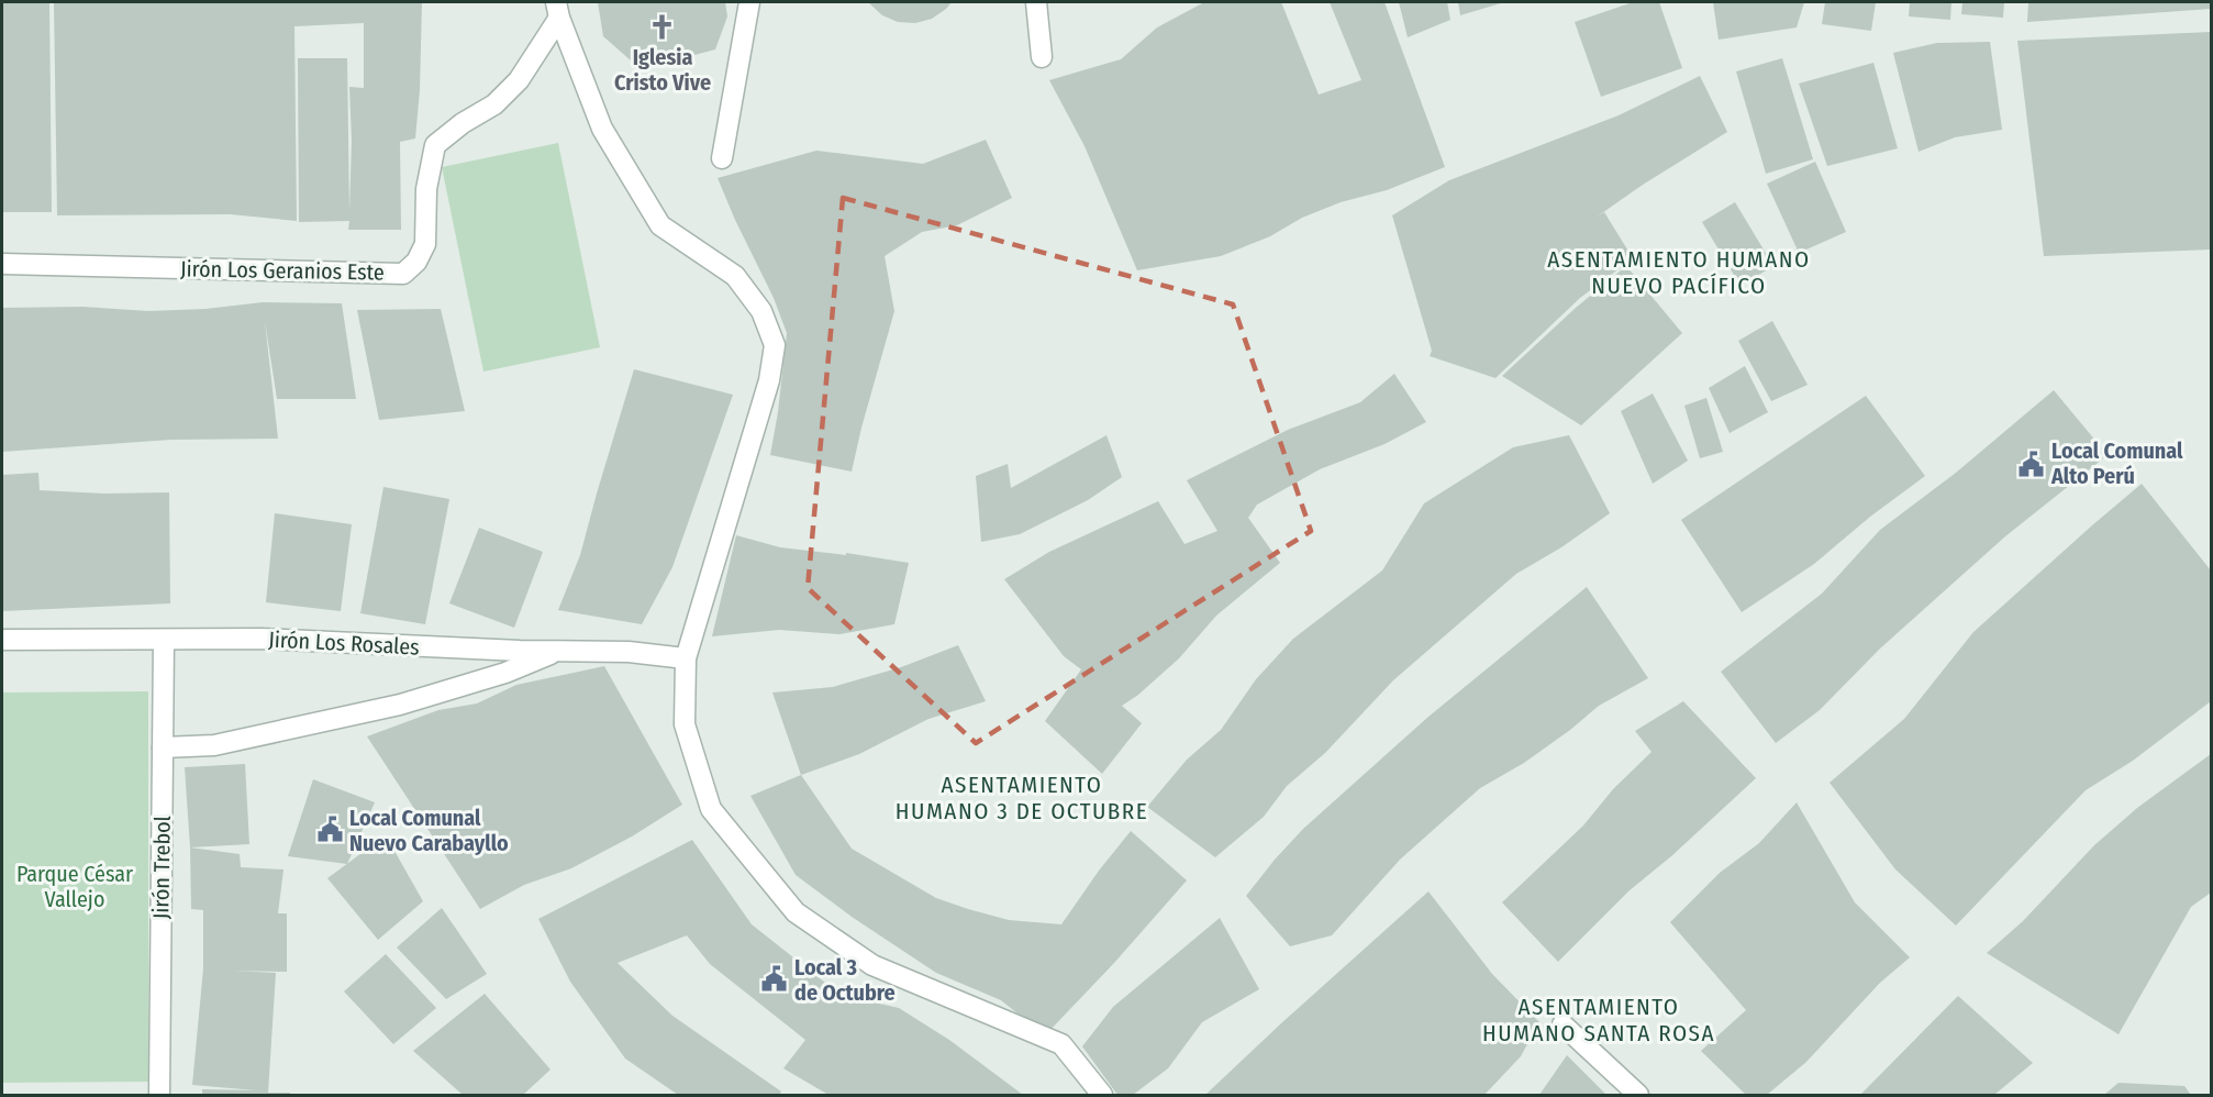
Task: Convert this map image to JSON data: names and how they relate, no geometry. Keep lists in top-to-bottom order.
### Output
{
  "streets": {
    "street": ["Jirón Los Geranios Este", "Jirón Los Rosales", "Jirón Trebol"]
  },
  "crossings": [
    ["Jirón Los Rosales", "Jirón Trebol"]
  ],
  "districts": ["ASENTAMIENTO HUMANO NUEVO PACÍFICO", "ASENTAMIENTO HUMANO 3 DE OCTUBRE", "ASENTAMIENTO HUMANO SANTA ROSA"],
  "parks": ["Parque César Vallejo"],
  "places": {
    "church": ["Iglesia Cristo Vive"],
    "public building": ["Local Comunal Alto Perú", "Local Comunal Nuevo Carabayllo", "Local 3 de Octubre"]
  }
}
